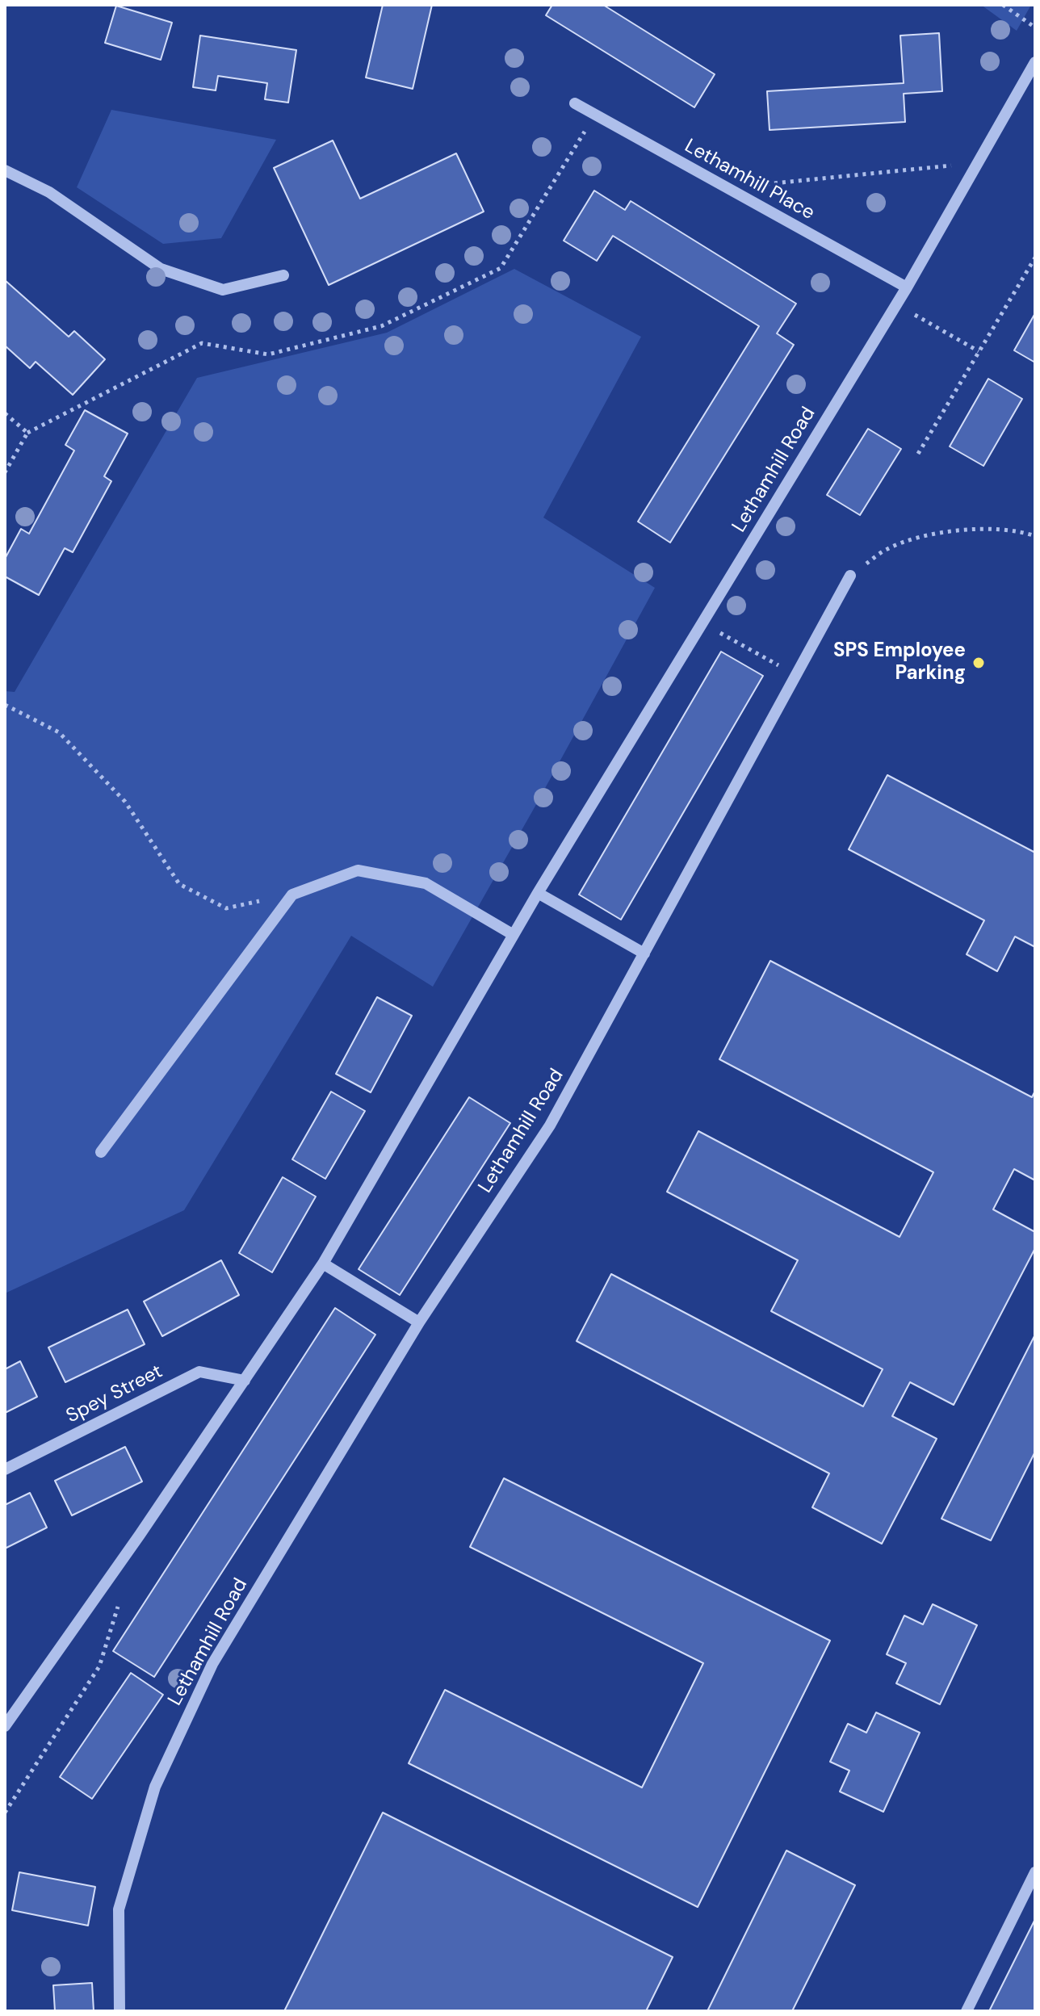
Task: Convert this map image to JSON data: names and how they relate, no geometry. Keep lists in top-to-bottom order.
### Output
{
  "streets": {
    "street": ["Lethamhill Place", "Lethamhill Road", "Spey Street"]
  },
  "crossings": [
    ["Lethamhill Place", "Lethamhill Road"],
    ["Lethamhill Road", "Spey Street"]
  ],
  "places": ["SPS Employee Parking"]
}
